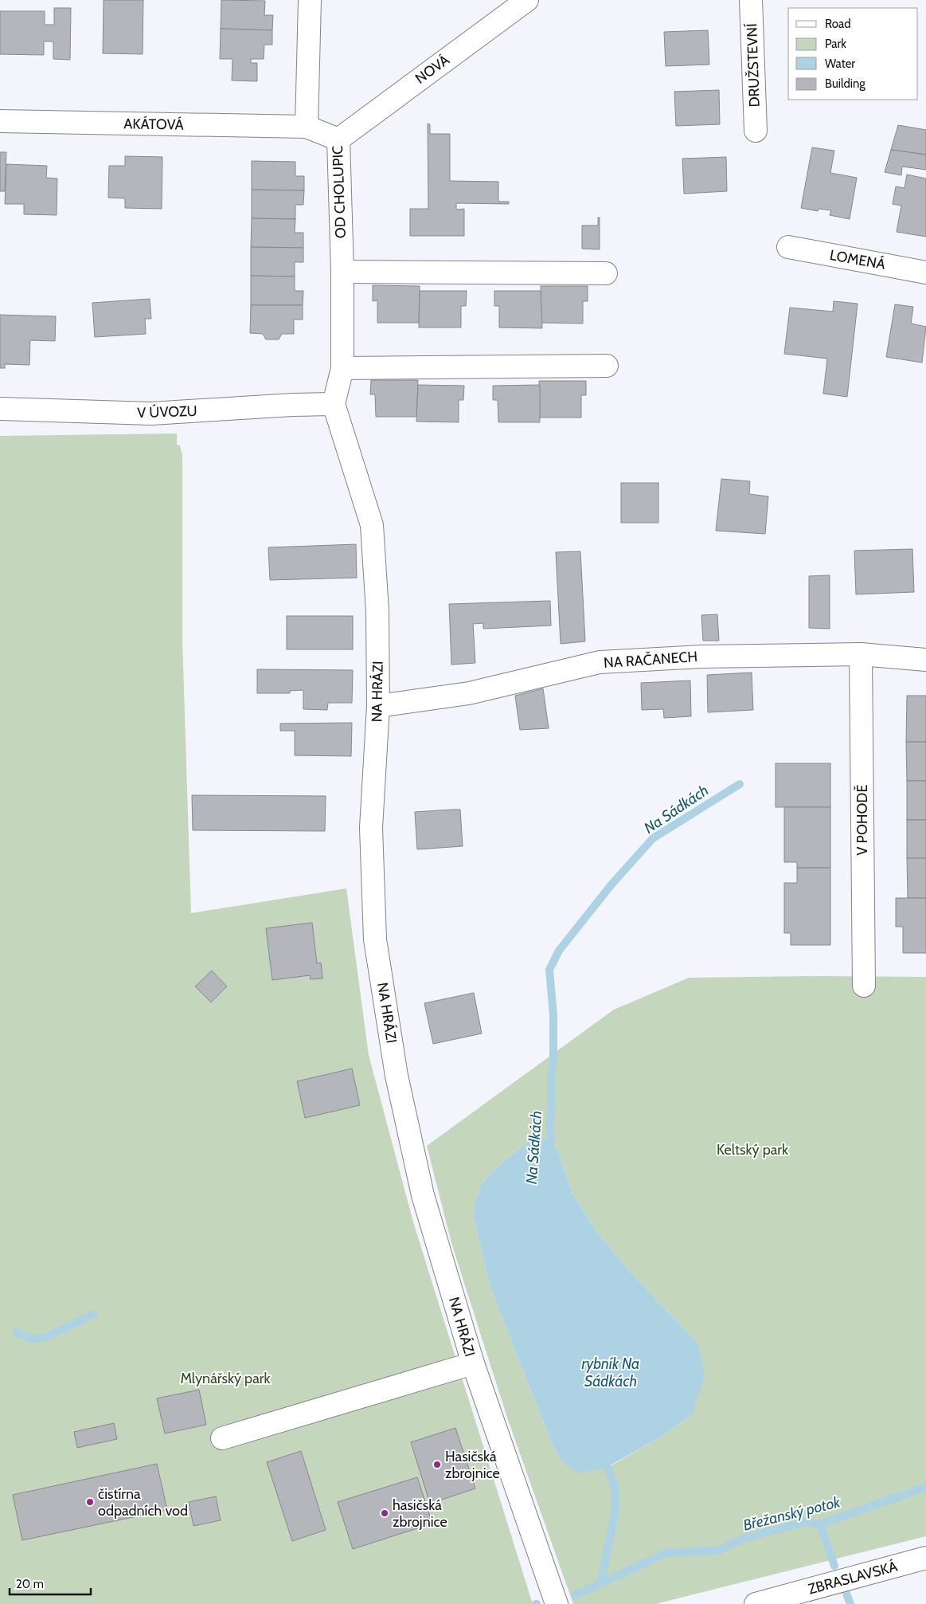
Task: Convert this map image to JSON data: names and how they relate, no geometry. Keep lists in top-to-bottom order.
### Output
{
  "streets": {
    "street": [
      "DRUŽSTEVNÍ",
      "NOVÁ",
      "AKÁTOVÁ",
      "OD CHOLUPIC",
      "LOMENÁ",
      "V ÚVOZU",
      "NA RAČANECH",
      "NA HRÁZI",
      "V POHODĚ",
      "ZBRASLAVSKÁ"
    ]
  },
  "crossings": [
    ["NOVÁ", "OD CHOLUPIC"],
    ["AKÁTOVÁ", "OD CHOLUPIC"],
    ["OD CHOLUPIC", "V ÚVOZU"],
    ["OD CHOLUPIC", "NA HRÁZI"],
    ["V ÚVOZU", "NA HRÁZI"],
    ["NA RAČANECH", "NA HRÁZI"],
    ["NA RAČANECH", "V POHODĚ"]
  ],
  "water": ["Na Sádkách", "rybník Na Sádkách", "Břežanský potok"],
  "parks": ["Keltský park", "Mlynářský park"],
  "places": ["Hasičská zbrojnice", "čistírna odpadních vod", "hasičská zbrojnice"],
  "legend": [
    "Road",
    "Park",
    "Water",
    "Building"
  ],
  "scale_bar": "20 m"
}
